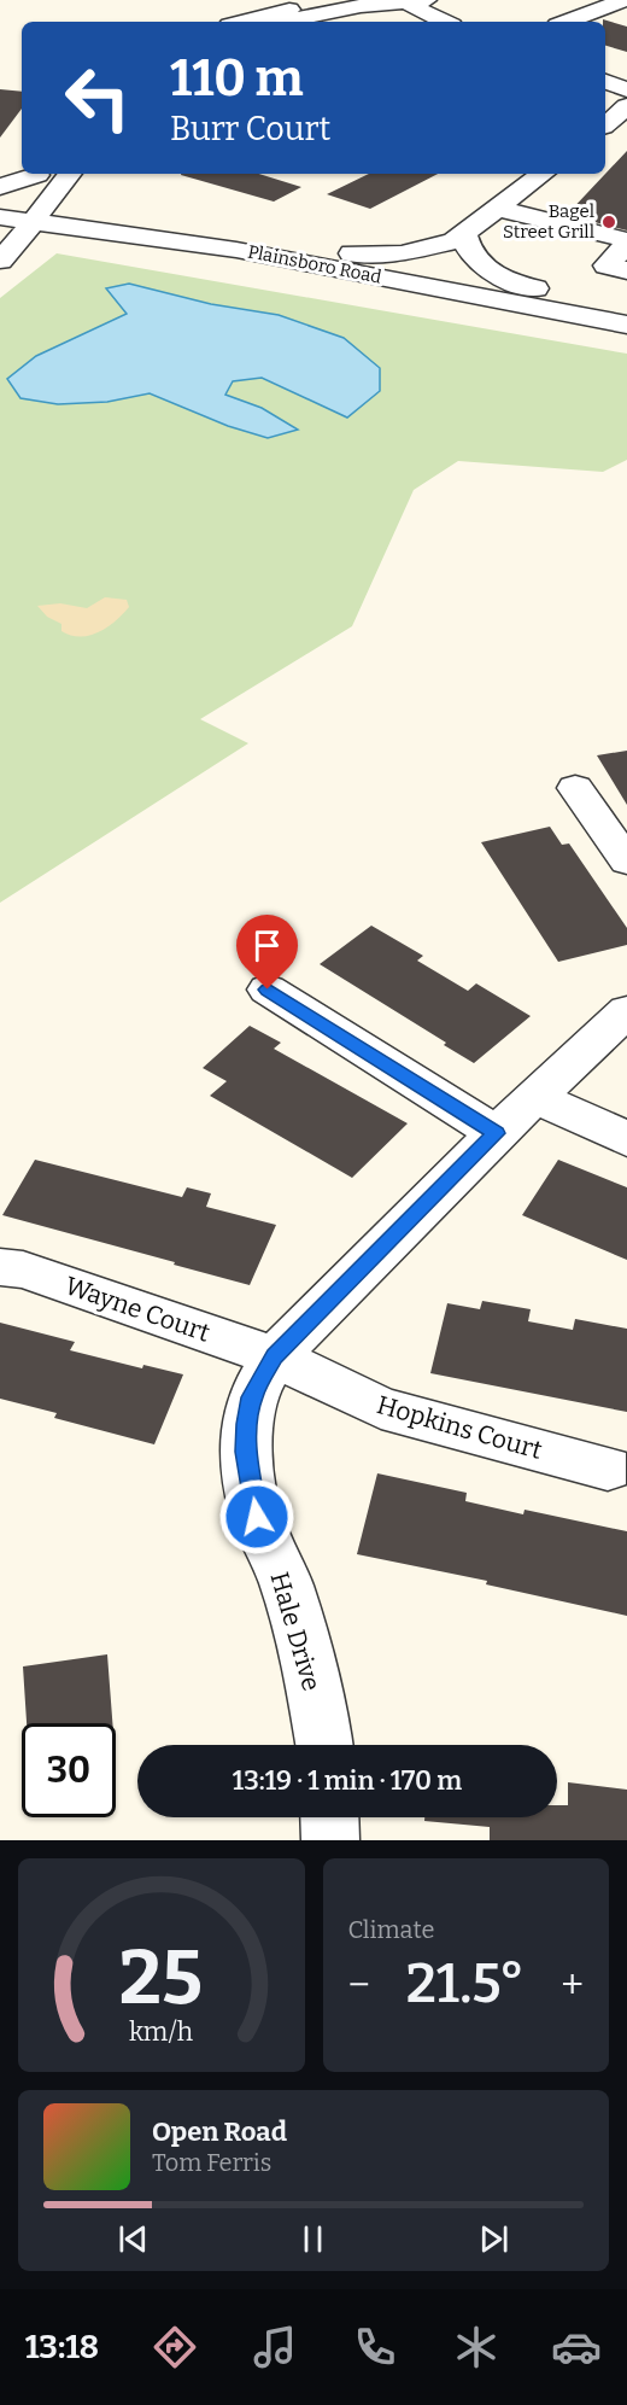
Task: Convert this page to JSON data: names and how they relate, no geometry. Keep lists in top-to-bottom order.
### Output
{
  "streets": {
    "street": [
      "Plainsboro Road",
      "Wayne Court",
      "Hopkins Court",
      "Hale Drive"
    ]
  },
  "crossings": [
    ["Wayne Court", "Hopkins Court"],
    ["Wayne Court", "Hale Drive"],
    ["Hopkins Court", "Hale Drive"]
  ],
  "places": ["Bagel Street Grill"],
  "page": {
    "turn": ["110 m", "Burr Court"],
    "limit": "30",
    "trip": "13:19 · 1 min · 170 m",
    "tile": "Climate",
    "heat": ["−", "21.5°", "+"],
    "song": ["Open Road", "Tom Ferris"],
    "tabs": "13:18",
    "gauge": ["25", "km/h"]
  }
}
